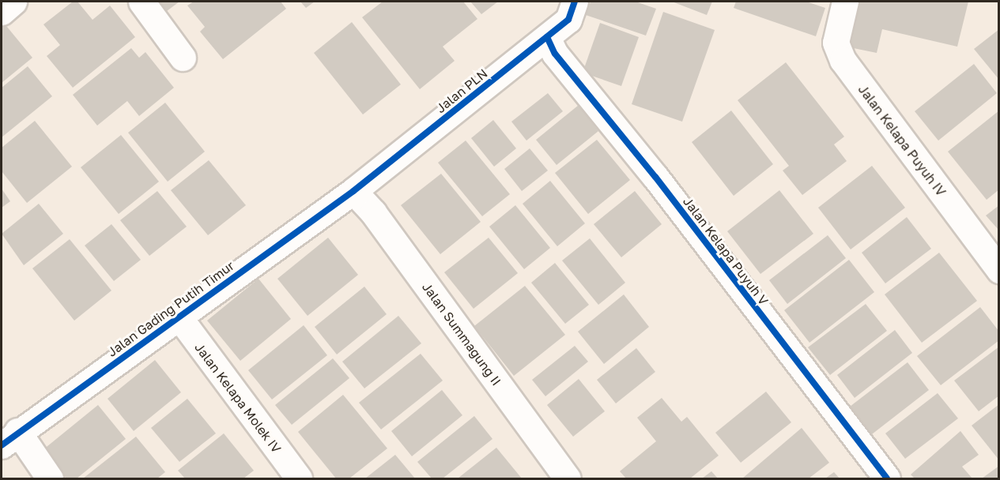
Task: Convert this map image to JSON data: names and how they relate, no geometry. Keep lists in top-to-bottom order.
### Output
{
  "streets": {
    "street": [
      "Jalan PLN",
      "Jalan Kelapa Puyuh IV",
      "Jalan Kelapa Puyuh V",
      "Jalan Gading Putih Timur",
      "Jalan Summagung II",
      "Jalan Kelapa Molek IV"
    ]
  },
  "crossings": [
    ["Jalan PLN", "Jalan Kelapa Puyuh V"],
    ["Jalan PLN", "Jalan Gading Putih Timur"],
    ["Jalan PLN", "Jalan Summagung II"],
    ["Jalan Gading Putih Timur", "Jalan Summagung II"],
    ["Jalan Gading Putih Timur", "Jalan Kelapa Molek IV"]
  ]
}
